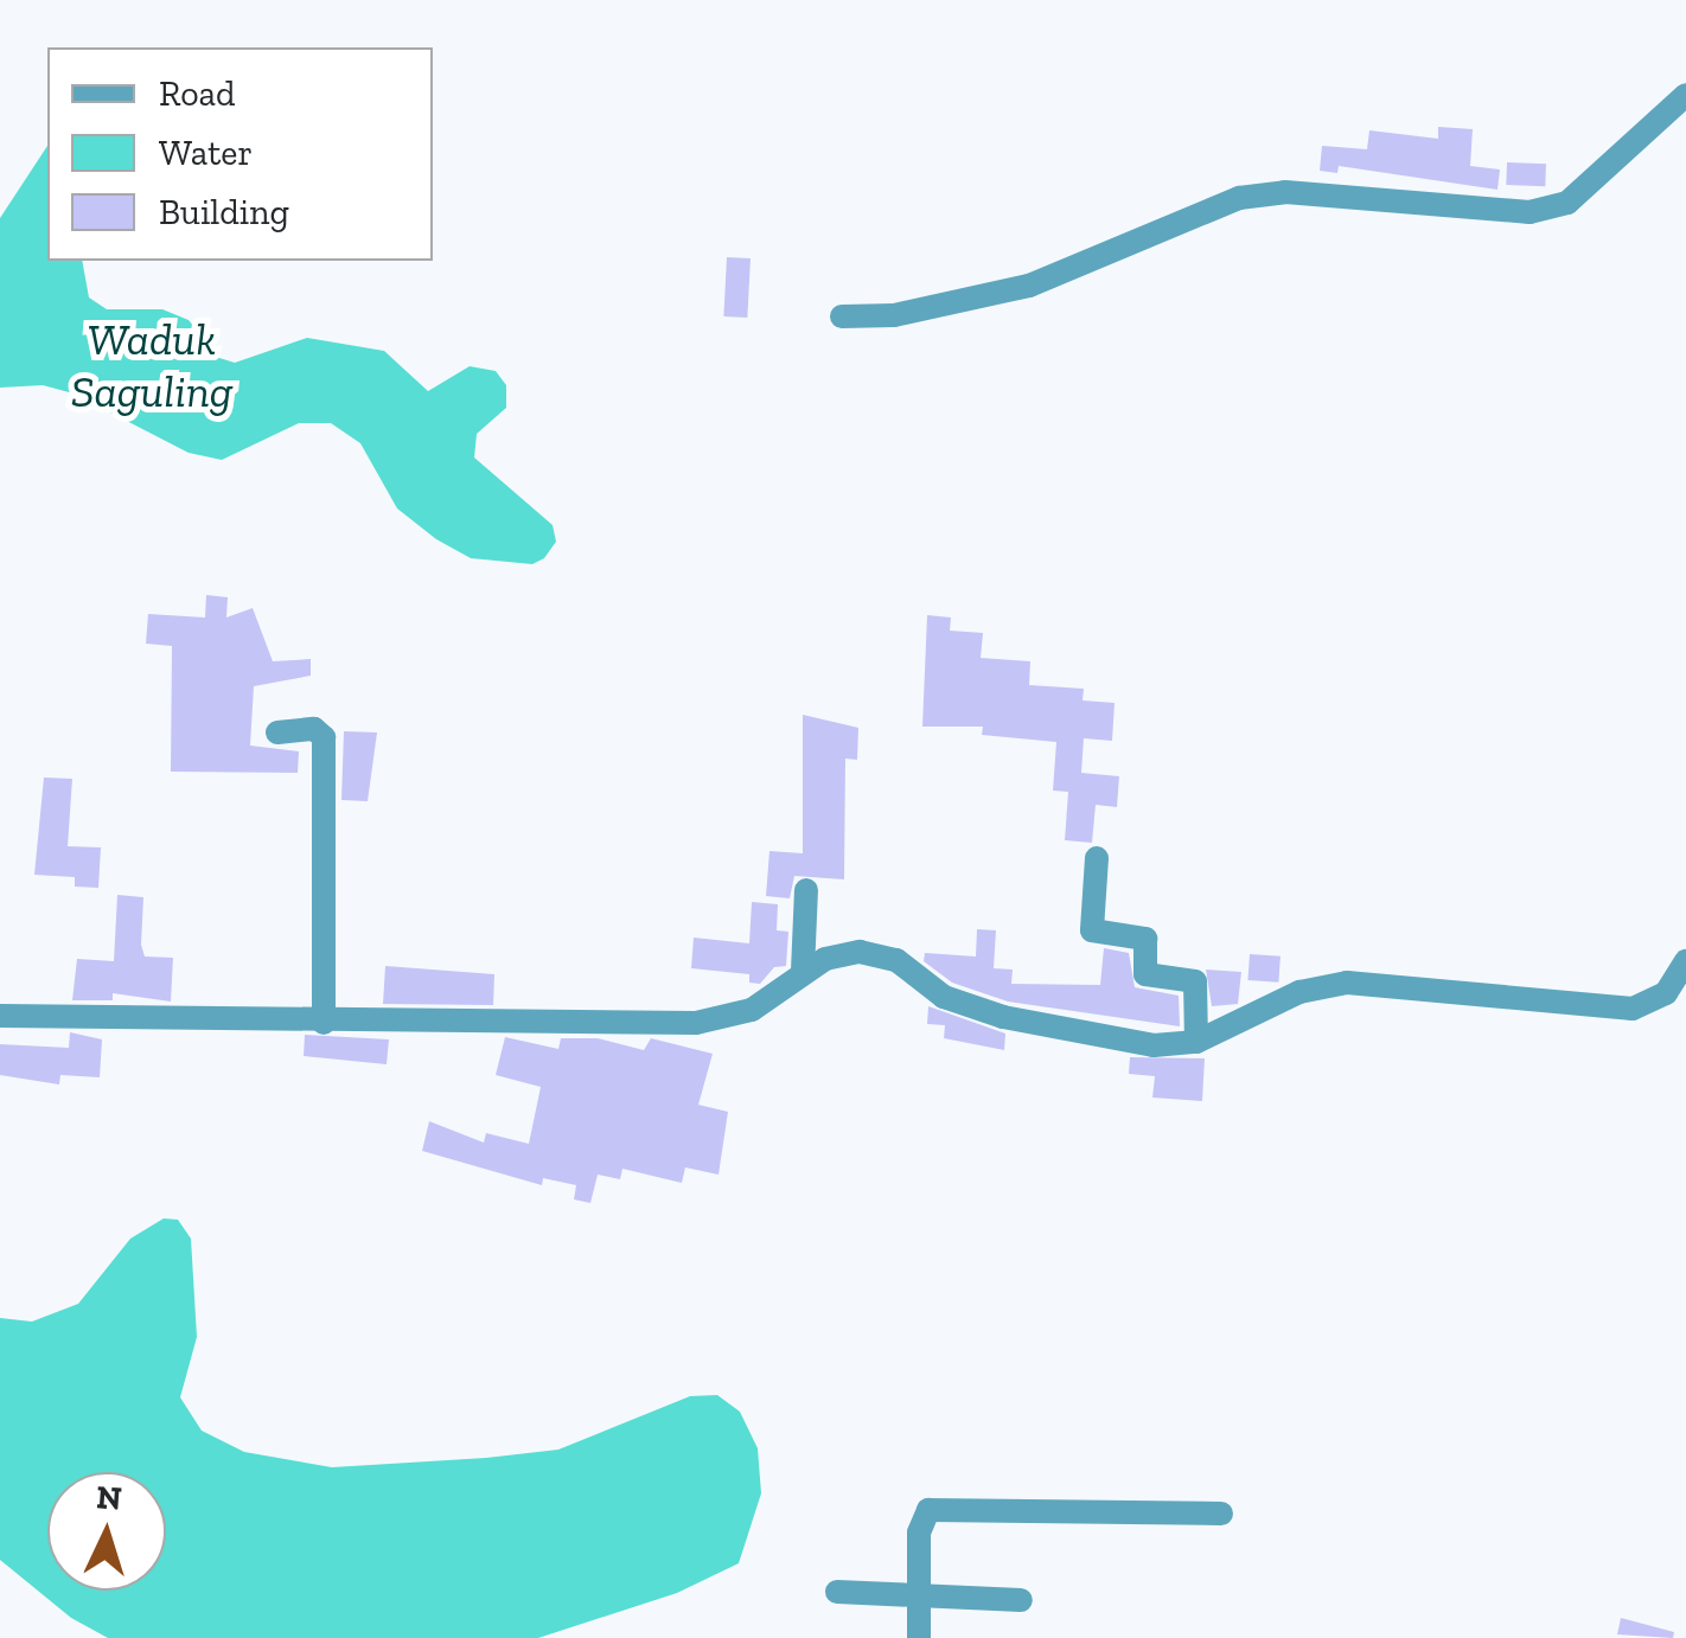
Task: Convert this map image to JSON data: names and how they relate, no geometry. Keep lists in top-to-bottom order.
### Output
{
  "water": ["Waduk Saguling"],
  "legend": ["Road", "Water", "Building"],
  "north": "top"
}
